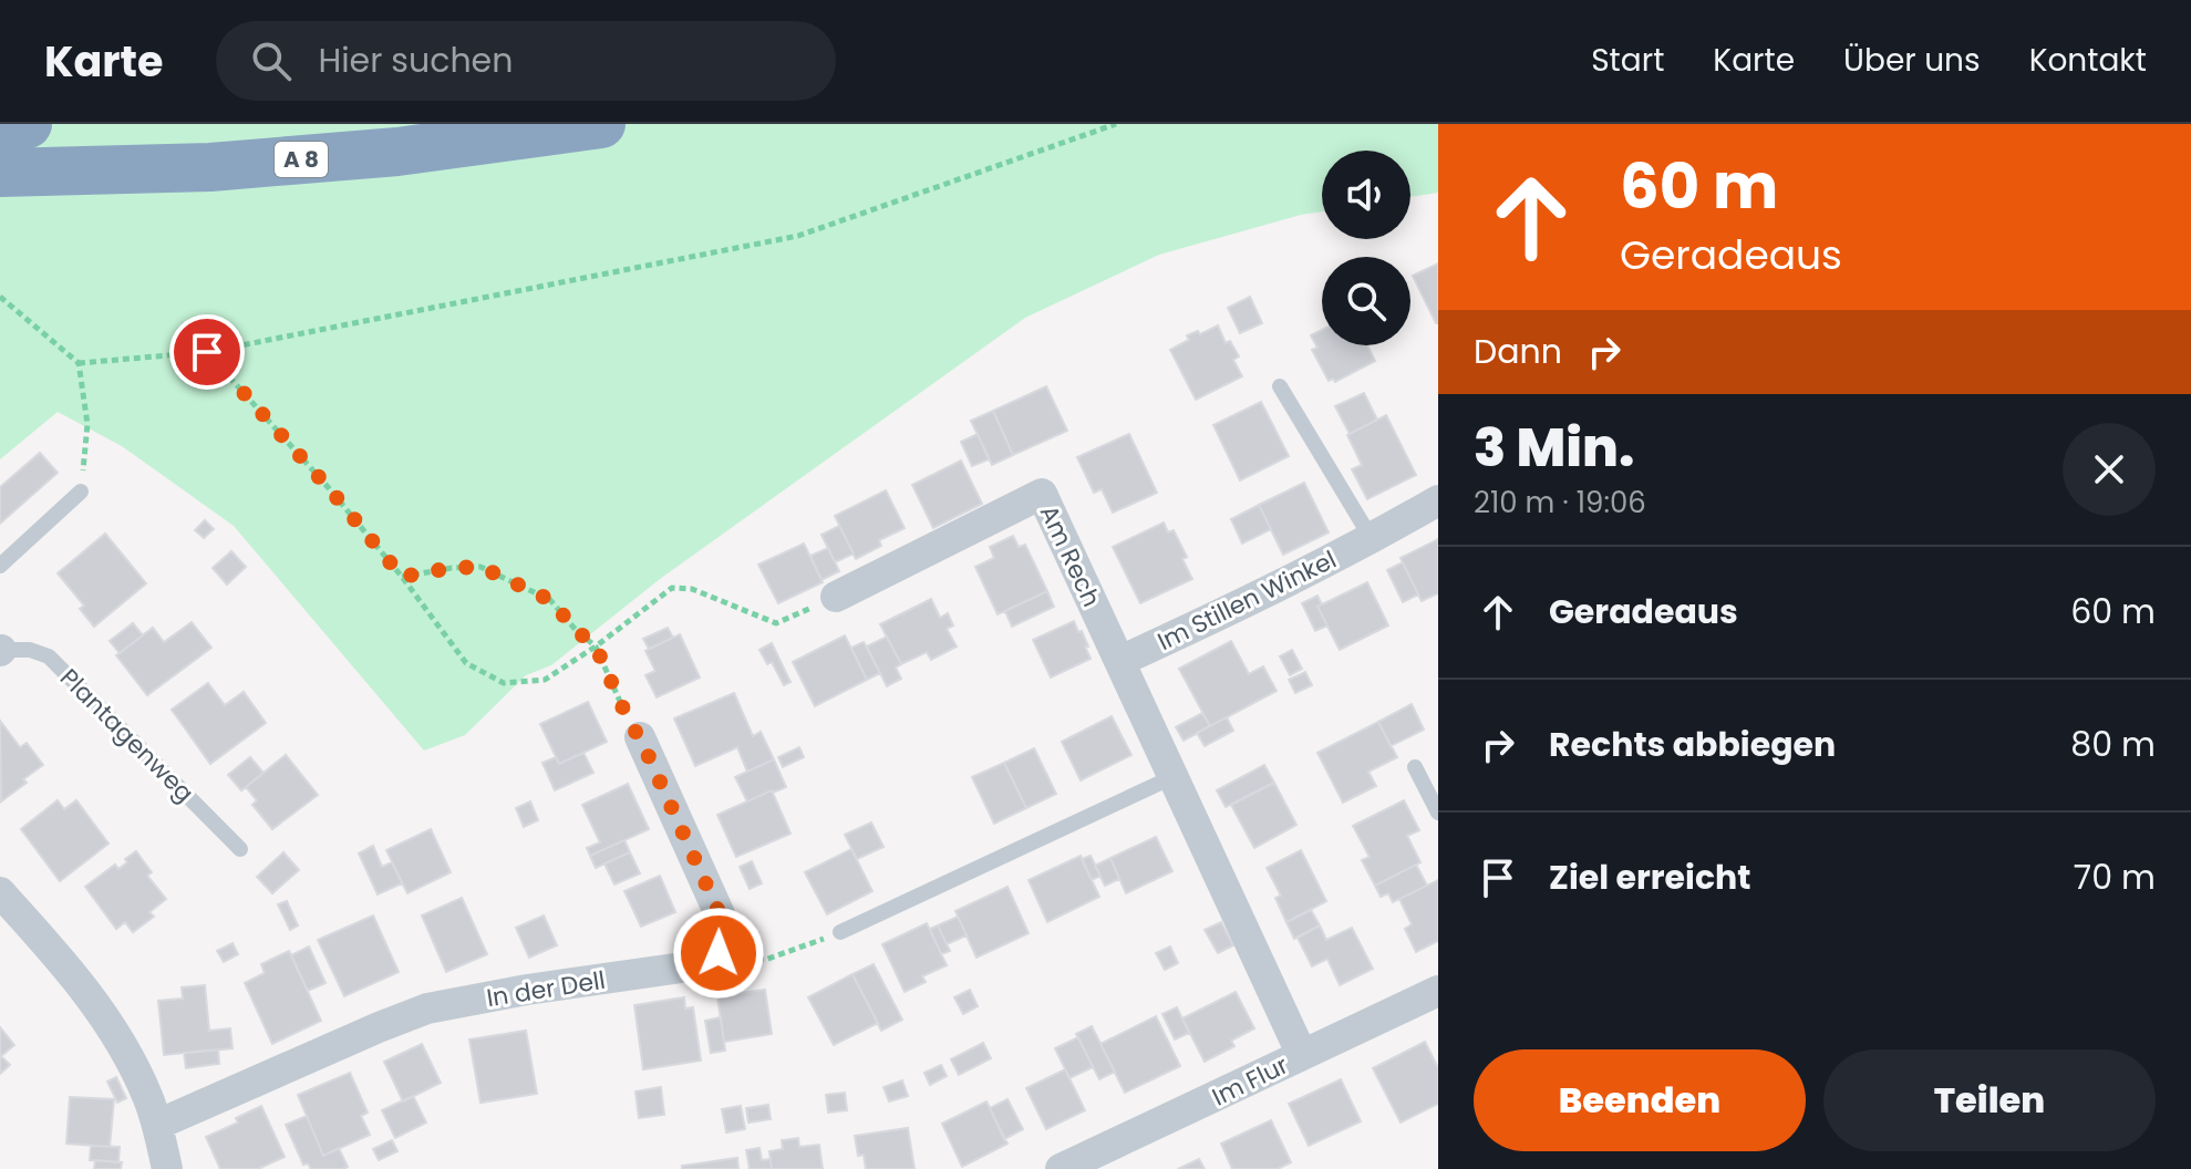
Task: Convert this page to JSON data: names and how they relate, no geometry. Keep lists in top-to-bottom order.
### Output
{
  "streets": {
    "highway": ["A 8"],
    "street": [
      "Am Rech",
      "Im Stillen Winkel",
      "In der Dell",
      "Im Flur"
    ],
    "lane": ["Plantagenweg"]
  },
  "crossings": [
    ["Am Rech", "Im Stillen Winkel"],
    ["Am Rech", "Im Flur"]
  ],
  "page": {
    "header": "Karte",
    "search": "Hier suchen",
    "nav": [
      "Start",
      "Karte",
      "Über uns",
      "Kontakt"
    ],
    "turn": ["60 m", "Geradeaus"],
    "then": "Dann",
    "heading": ["3 Min.", "210 m · 19:06"],
    "list": [
      {
        "name": "Geradeaus",
        "value": "60 m"
      },
      {
        "name": "Rechts abbiegen",
        "value": "80 m"
      },
      {
        "name": "Ziel erreicht",
        "value": "70 m"
      }
    ],
    "buttons": ["Beenden", "Teilen"]
  }
}
